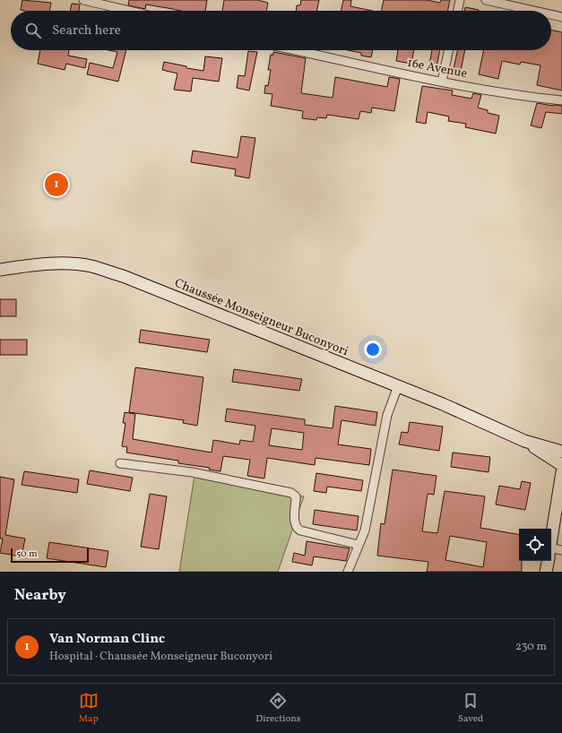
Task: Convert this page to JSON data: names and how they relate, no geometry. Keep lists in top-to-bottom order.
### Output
{
  "streets": {
    "street": ["16e Avenue", "Chaussée Monseigneur Buconyori"]
  },
  "scale_bar": "50 m",
  "page": {
    "search": "Search here",
    "pins": "1",
    "scale": "50 m",
    "heading": "Nearby",
    "list": [
      {
        "mark": "1",
        "name": "Van Norman Clinc",
        "note": "Hospital · Chaussée Monseigneur Buconyori",
        "value": "230 m"
      }
    ],
    "nav": ["Map", "Directions", "Saved"]
  }
}
